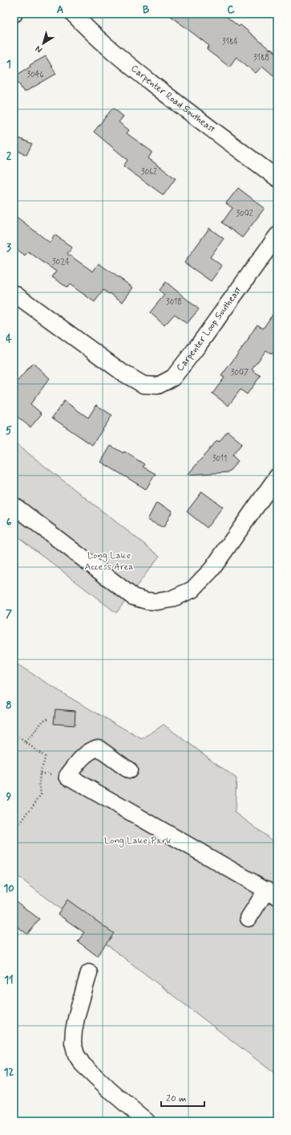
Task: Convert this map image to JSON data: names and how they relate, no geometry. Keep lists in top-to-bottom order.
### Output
{
  "streets": {
    "street": ["Carpenter Road Southeast", "Carpenter Loop Southeast"]
  },
  "parks": ["Long Lake Access Area", "Long Lake Park"],
  "house_numbers": [
    "3184",
    "3188",
    "3046",
    "3062",
    "3002",
    "3024",
    "3018",
    "3007",
    "3011"
  ],
  "scale_bar": "20 m",
  "north": "bottom left",
  "grid": {
    "columns": ["A", "B", "C"],
    "rows": [
      "1",
      "2",
      "3",
      "4",
      "5",
      "6",
      "7",
      "8",
      "9",
      "10",
      "11",
      "12"
    ]
  }
}
